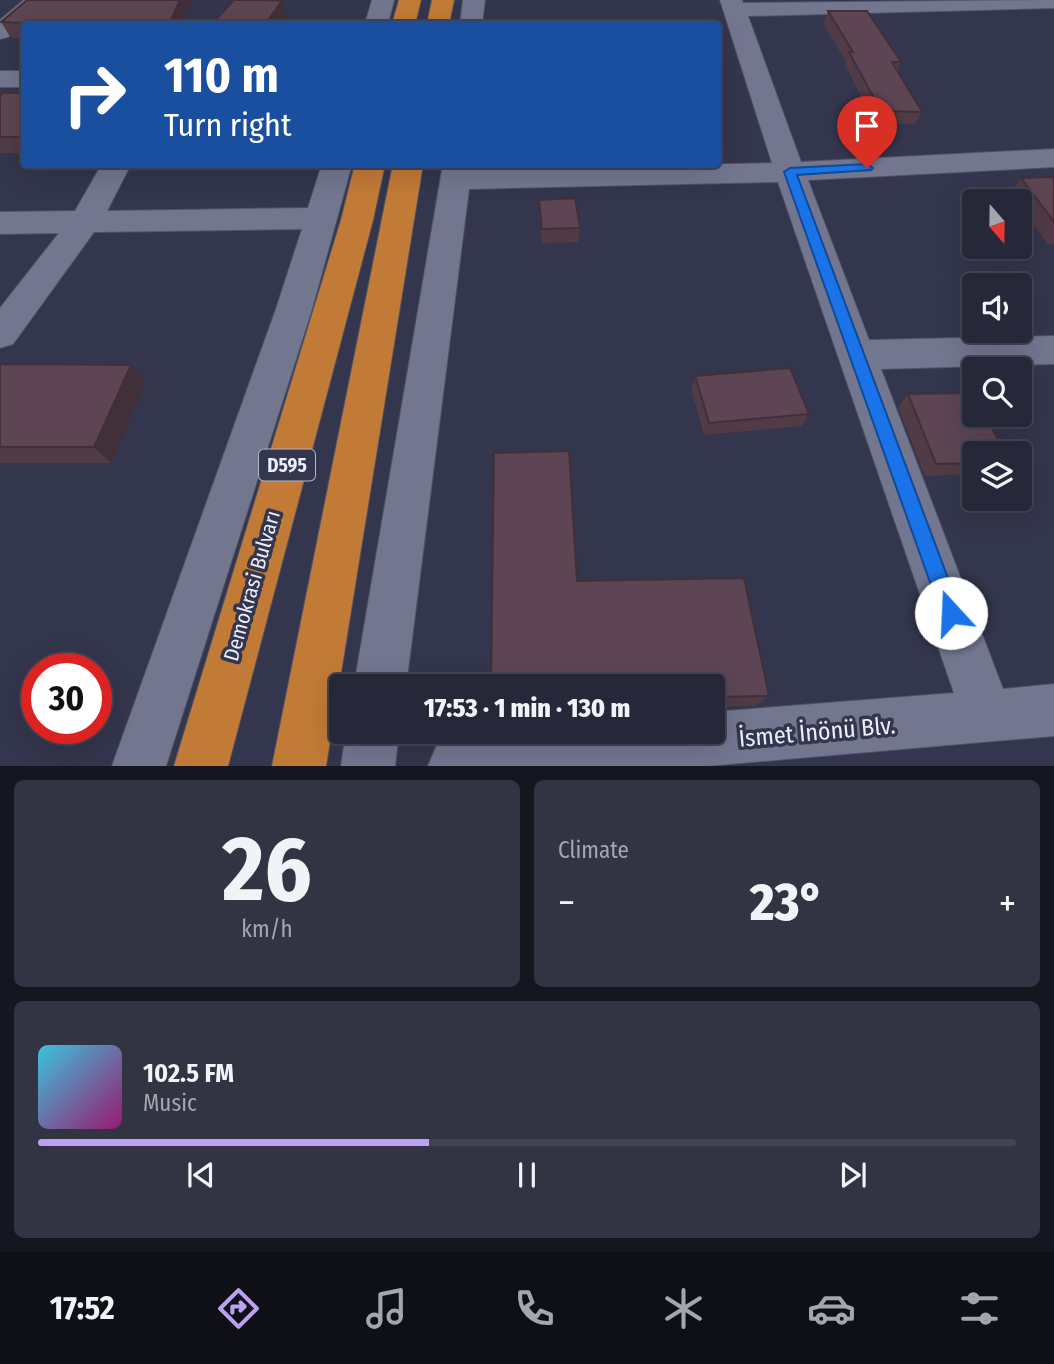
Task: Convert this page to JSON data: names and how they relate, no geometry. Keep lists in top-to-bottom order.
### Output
{
  "streets": {
    "highway": ["D595", "Demokrasi Bulvarı"],
    "street": ["İsmet İnönü Blv."]
  },
  "north": "bottom",
  "page": {
    "turn": ["110 m", "Turn right"],
    "limit": "30",
    "trip": "17:53 · 1 min · 130 m",
    "tile": [
      ["26", "km/h"],
      "Climate"
    ],
    "heat": ["−", "23°", "+"],
    "song": ["102.5 FM", "Music"],
    "tabs": "17:52"
  }
}
